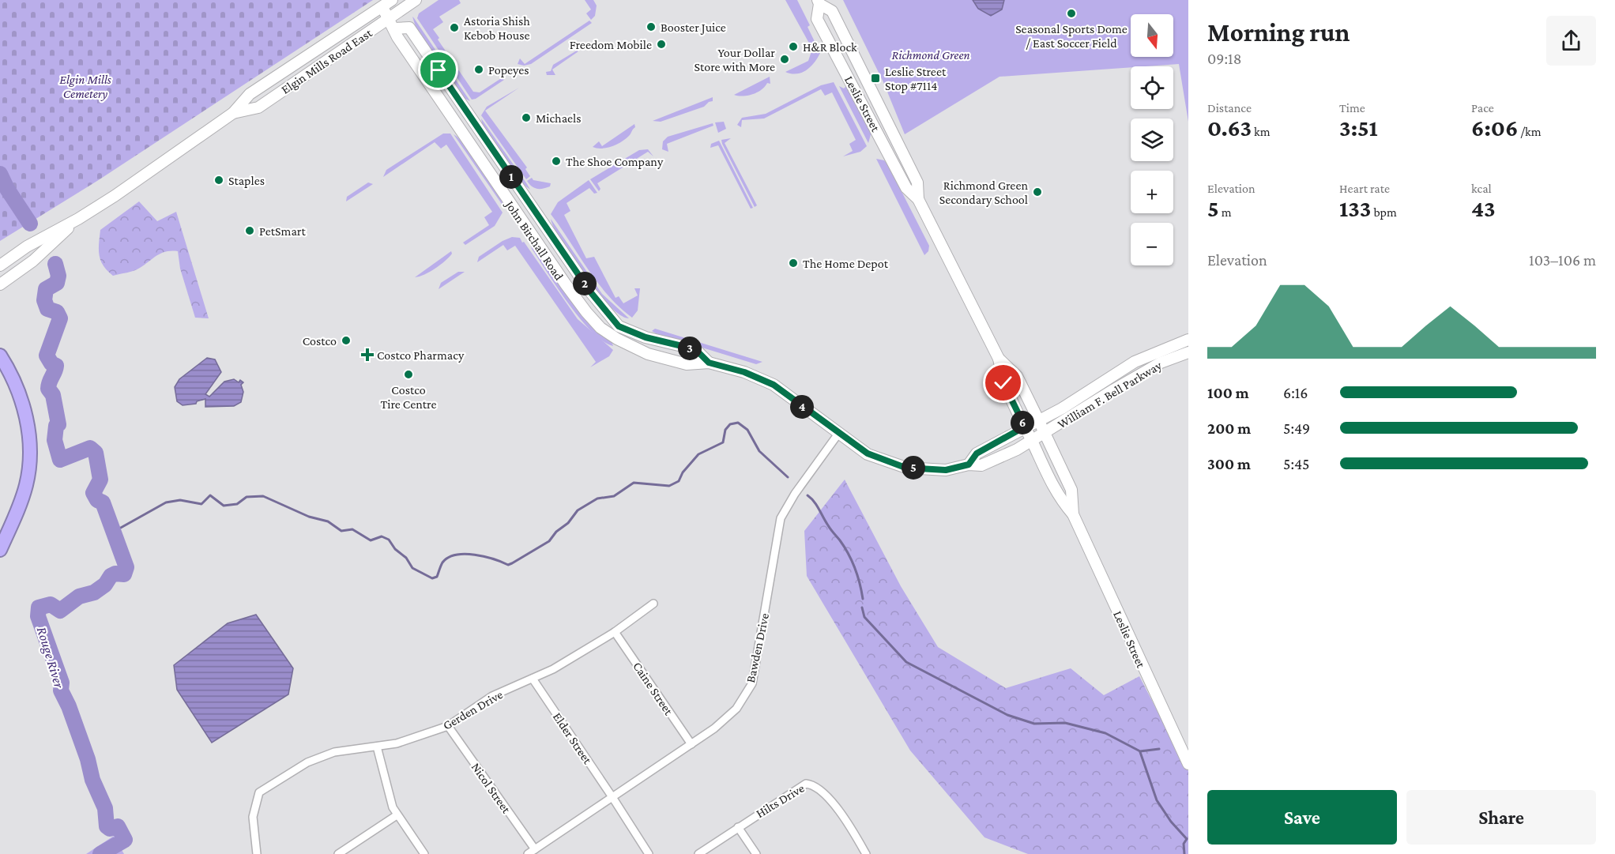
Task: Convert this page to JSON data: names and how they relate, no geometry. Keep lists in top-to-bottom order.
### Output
{
  "streets": {
    "main road": [
      "Elgin Mills Road East",
      "Leslie Street",
      "John Birchall Road",
      "William F. Bell Parkway"
    ],
    "street": [
      "Bawden Drive",
      "Caine Street",
      "Gerden Drive",
      "Elder Street",
      "Nicol Street",
      "Hilts Drive"
    ]
  },
  "crossings": [
    ["Elgin Mills Road East", "John Birchall Road"],
    ["Leslie Street", "John Birchall Road"],
    ["Leslie Street", "William F. Bell Parkway"],
    ["John Birchall Road", "William F. Bell Parkway"],
    ["John Birchall Road", "Bawden Drive"],
    ["Bawden Drive", "Caine Street"],
    ["Bawden Drive", "Elder Street"],
    ["Bawden Drive", "Nicol Street"],
    ["Caine Street", "Gerden Drive"],
    ["Gerden Drive", "Elder Street"],
    ["Gerden Drive", "Nicol Street"]
  ],
  "water": ["Rouge River"],
  "parks": ["Richmond Green", "Elgin Mills Cemetery"],
  "places": {
    "other": [
      "Seasonal Sports Dome / East Soccer Field",
      "Booster Juice",
      "Astoria Shish Kebob House",
      "Freedom Mobile",
      "H&R Block",
      "Your Dollar Store with More",
      "Popeyes",
      "Michaels",
      "The Shoe Company",
      "Staples",
      "Richmond Green Secondary School",
      "PetSmart",
      "The Home Depot",
      "Costco",
      "Costco Tire Centre"
    ],
    "transit": ["Leslie Street Stop #7114"],
    "health": ["Costco Pharmacy"]
  },
  "north": "bottom",
  "page": {
    "heading": ["Morning run", "09:18"],
    "map_buttons": ["+", "−"],
    "stats": [
      ["Distance", "0.63 km"],
      ["Time", "3:51"],
      ["Pace", "6:06 /km"],
      ["Elevation", "5 m"],
      ["Heart rate", "133 bpm"],
      ["kcal", "43"]
    ],
    "pins": [
      "1",
      "2",
      "3",
      "4",
      "6",
      "5"
    ],
    "chart": ["Elevation", "103–106 m"],
    "list": [
      {
        "name": "100 m",
        "note": "6:16"
      },
      {
        "name": "200 m",
        "note": "5:49"
      },
      {
        "name": "300 m",
        "note": "5:45"
      }
    ],
    "buttons": ["Save", "Share"]
  }
}
